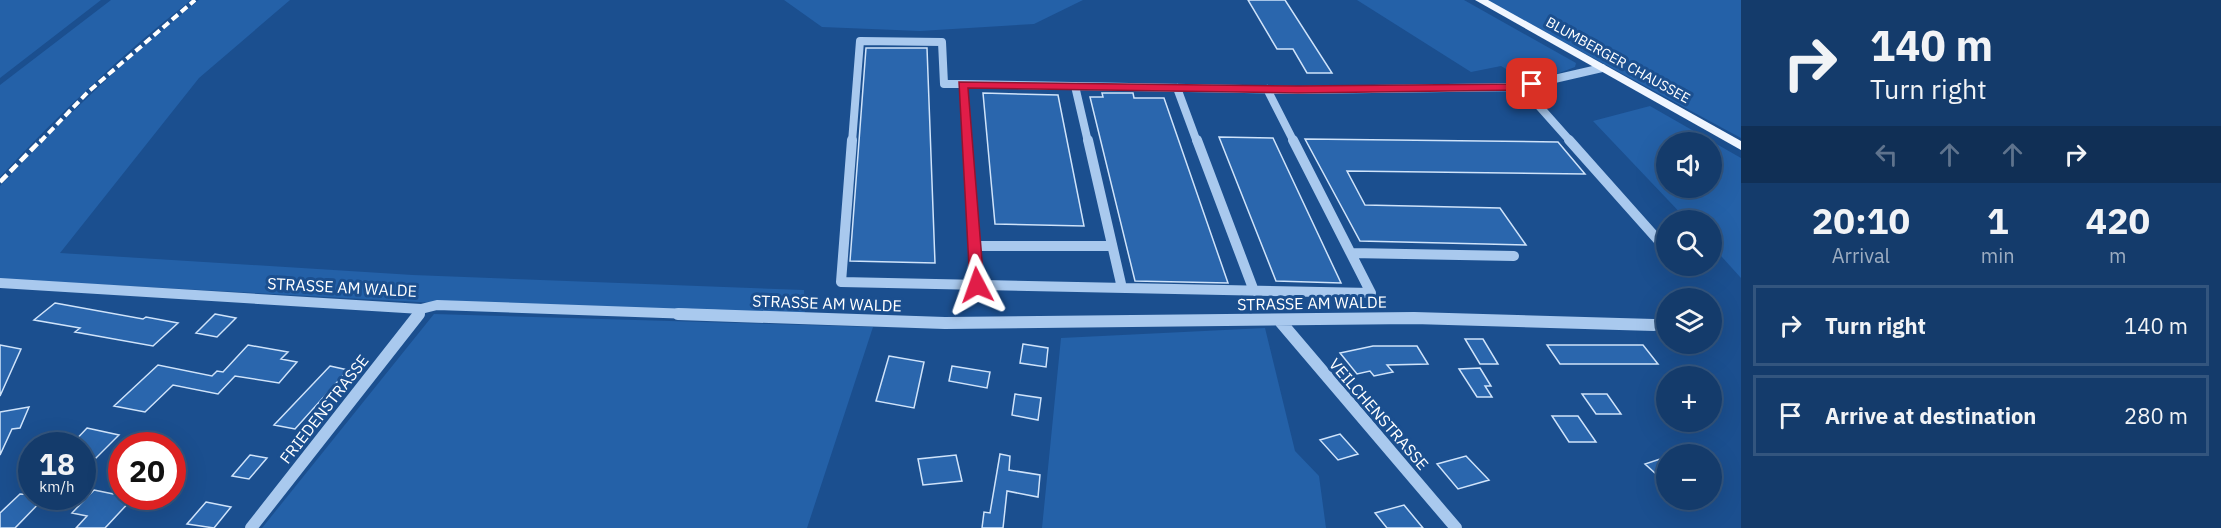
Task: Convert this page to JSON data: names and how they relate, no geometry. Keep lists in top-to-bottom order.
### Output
{
  "streets": {
    "main road": ["BLUMBERGER CHAUSSEE"],
    "street": ["STRASSE AM WALDE", "FRIEDENSTRASSE", "VEILCHENSTRASSE"]
  },
  "crossings": [
    ["STRASSE AM WALDE", "FRIEDENSTRASSE"],
    ["STRASSE AM WALDE", "VEILCHENSTRASSE"]
  ],
  "page": {
    "turn": ["140 m", "Turn right"],
    "map_buttons": ["+", "−"],
    "eta": [
      "20:10",
      "Arrival",
      "1",
      "min",
      "420",
      "m"
    ],
    "list": [
      {
        "name": "Turn right",
        "value": "140 m"
      },
      {
        "name": "Arrive at destination",
        "value": "280 m"
      }
    ],
    "speed": "18 km/h",
    "limit": "20"
  }
}
